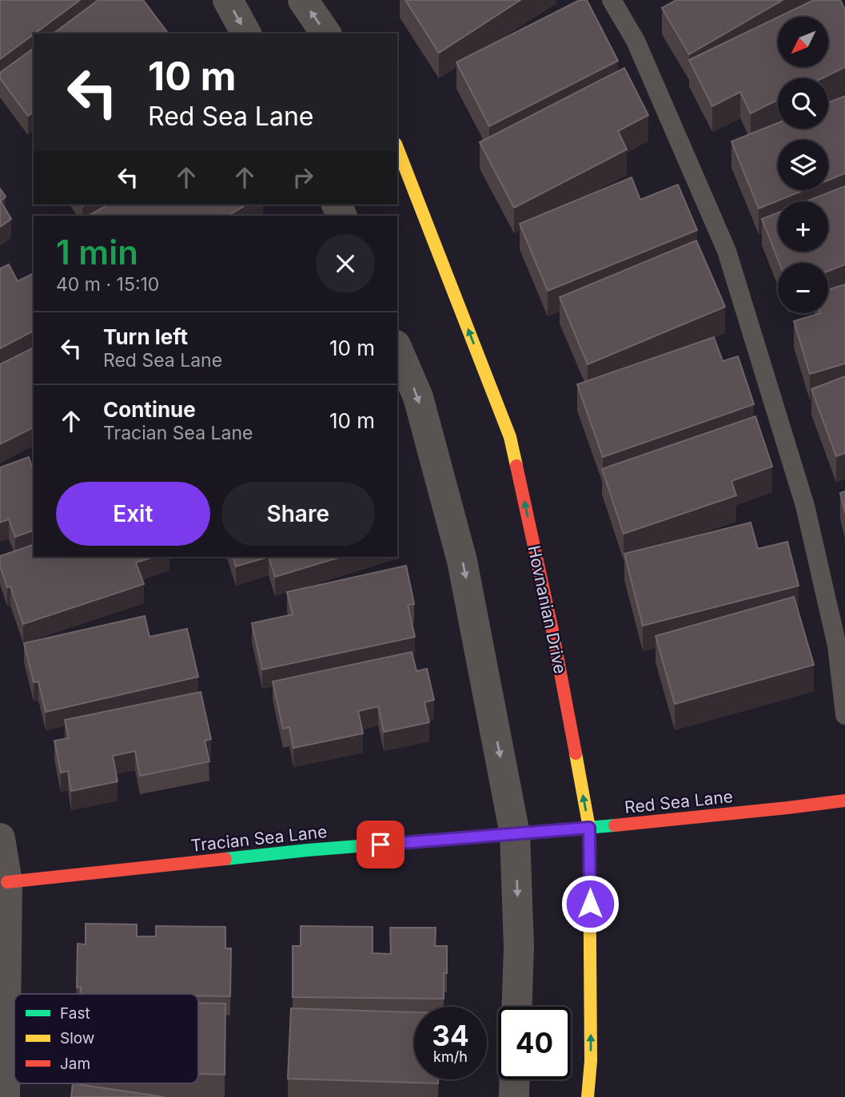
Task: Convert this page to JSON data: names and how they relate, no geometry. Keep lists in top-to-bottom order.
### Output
{
  "streets": {
    "street": ["Hovnanian Drive", "Red Sea Lane", "Tracian Sea Lane"]
  },
  "crossings": [
    ["Hovnanian Drive", "Red Sea Lane"],
    ["Red Sea Lane", "Tracian Sea Lane"]
  ],
  "legend": ["Fast", "Slow", "Jam"],
  "north": "bottom left",
  "page": {
    "map_buttons": ["+", "−"],
    "turn": ["10 m", "Red Sea Lane"],
    "heading": ["1 min", "40 m · 15:10"],
    "list": [
      {
        "name": "Turn left",
        "note": "Red Sea Lane",
        "value": "10 m"
      },
      {
        "name": "Continue",
        "note": "Tracian Sea Lane",
        "value": "10 m"
      }
    ],
    "buttons": ["Exit", "Share"],
    "speed": "34 km/h",
    "limit": "40"
  }
}
